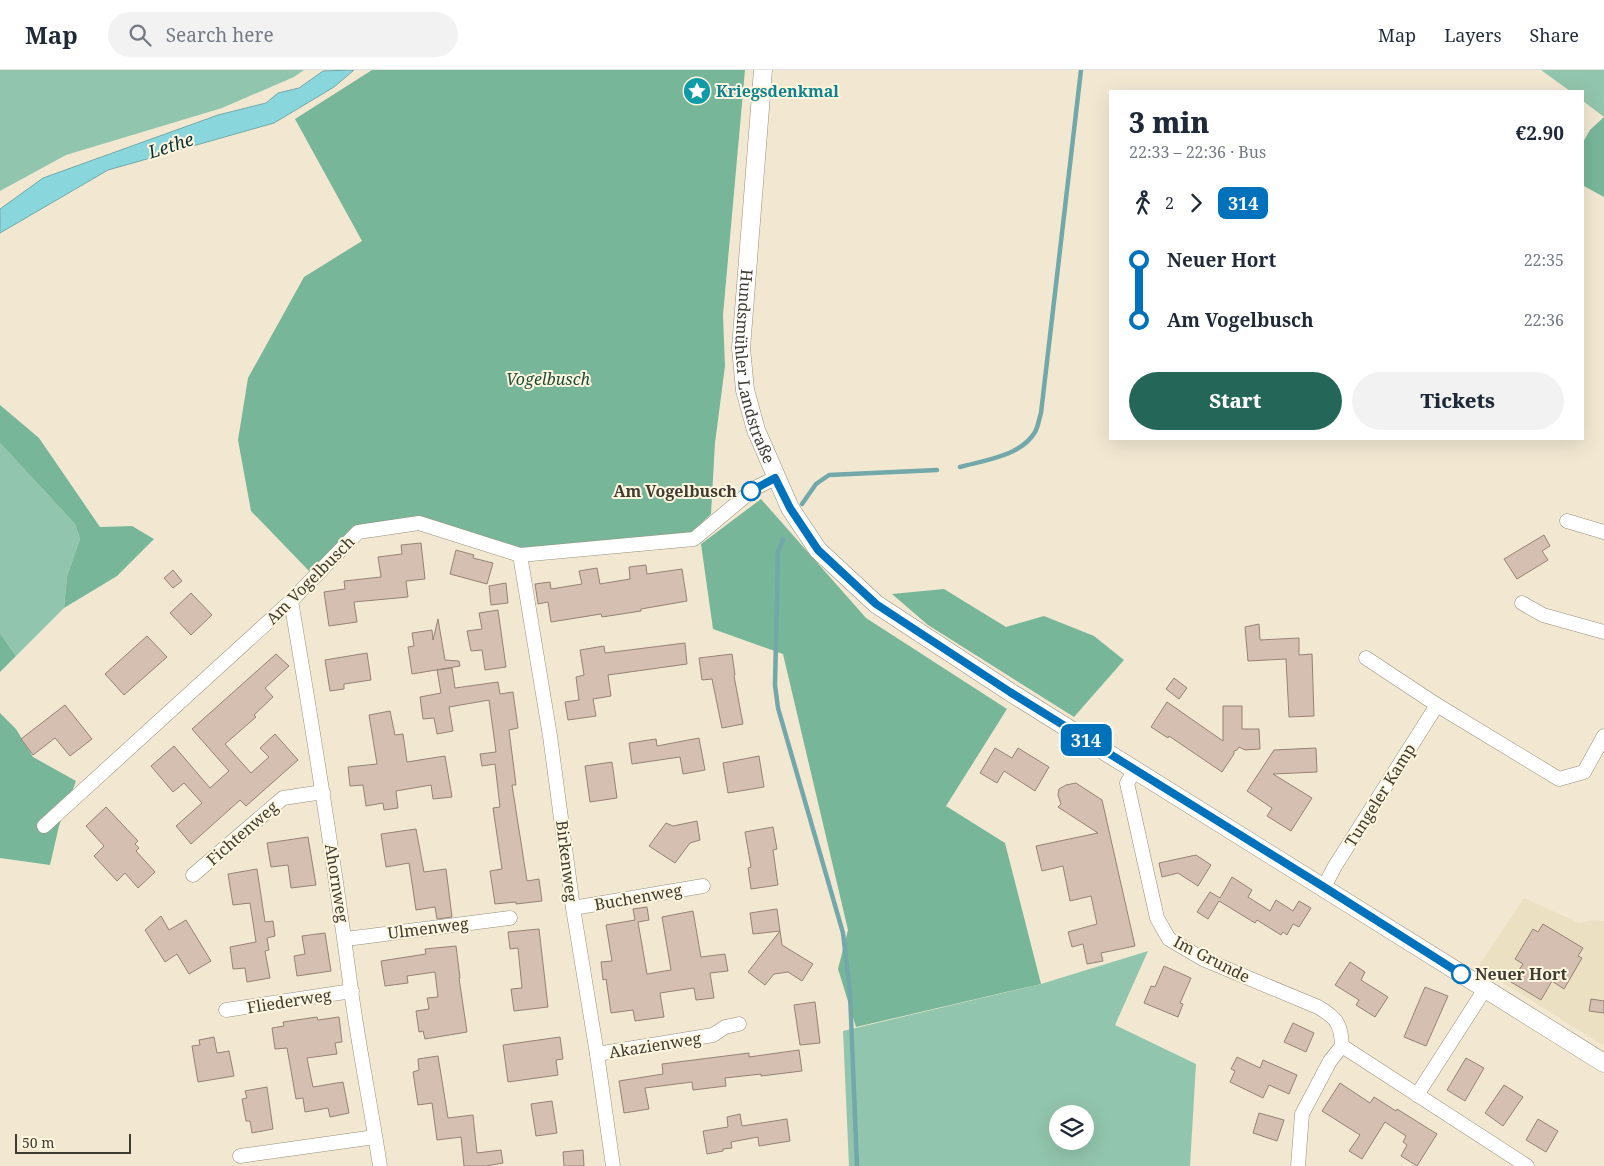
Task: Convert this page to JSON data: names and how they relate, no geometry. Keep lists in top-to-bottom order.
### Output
{
  "streets": {
    "street": [
      "Hundsmühler Landstraße",
      "Am Vogelbusch",
      "Tungeler Kamp",
      "Fichtenweg",
      "Birkenweg",
      "Ahornweg",
      "Buchenweg",
      "Ulmenweg",
      "Im Grunde",
      "Fliederweg",
      "Akazienweg"
    ]
  },
  "crossings": [
    ["Hundsmühler Landstraße", "Am Vogelbusch"],
    ["Hundsmühler Landstraße", "Tungeler Kamp"],
    ["Hundsmühler Landstraße", "Im Grunde"],
    ["Am Vogelbusch", "Birkenweg"],
    ["Am Vogelbusch", "Ahornweg"],
    ["Fichtenweg", "Ahornweg"],
    ["Birkenweg", "Buchenweg"],
    ["Birkenweg", "Akazienweg"],
    ["Ahornweg", "Ulmenweg"],
    ["Ahornweg", "Fliederweg"]
  ],
  "water": ["Lethe"],
  "parks": ["Vogelbusch"],
  "places": {
    "place": ["Kriegsdenkmal"],
    "other": ["Am Vogelbusch", "Neuer Hort"]
  },
  "lines": ["bus line 314"],
  "scale_bar": "50 m",
  "page": {
    "header": "Map",
    "search": "Search here",
    "nav": ["Map", "Layers", "Share"],
    "on_map": "314",
    "heading": ["3 min", "22:33 – 22:36 · Bus", "€2.90"],
    "legs": ["2", "314"],
    "list": [
      {
        "name": "Neuer Hort",
        "value": "22:35"
      },
      {
        "name": "Am Vogelbusch",
        "value": "22:36"
      }
    ],
    "buttons": ["Start", "Tickets"],
    "scale": "50 m"
  }
}
